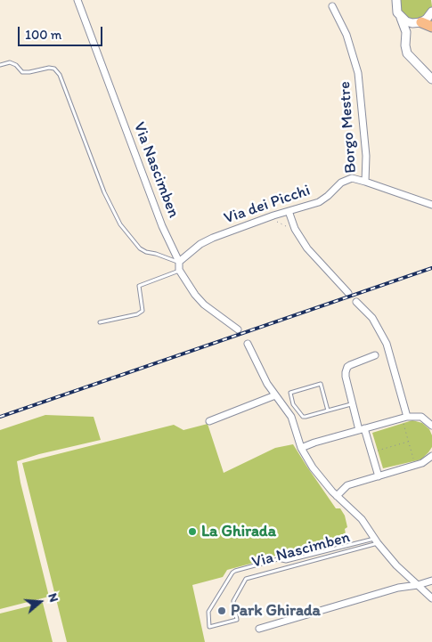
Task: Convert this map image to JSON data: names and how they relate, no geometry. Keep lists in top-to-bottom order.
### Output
{
  "streets": {
    "street": ["Borgo Mestre", "Via Nascimben", "Via dei Picchi"]
  },
  "crossings": [
    ["Borgo Mestre", "Via dei Picchi"],
    ["Via Nascimben", "Via dei Picchi"]
  ],
  "places": ["La Ghirada", "Park Ghirada"],
  "scale_bar": "100 m",
  "north": "right"
}
